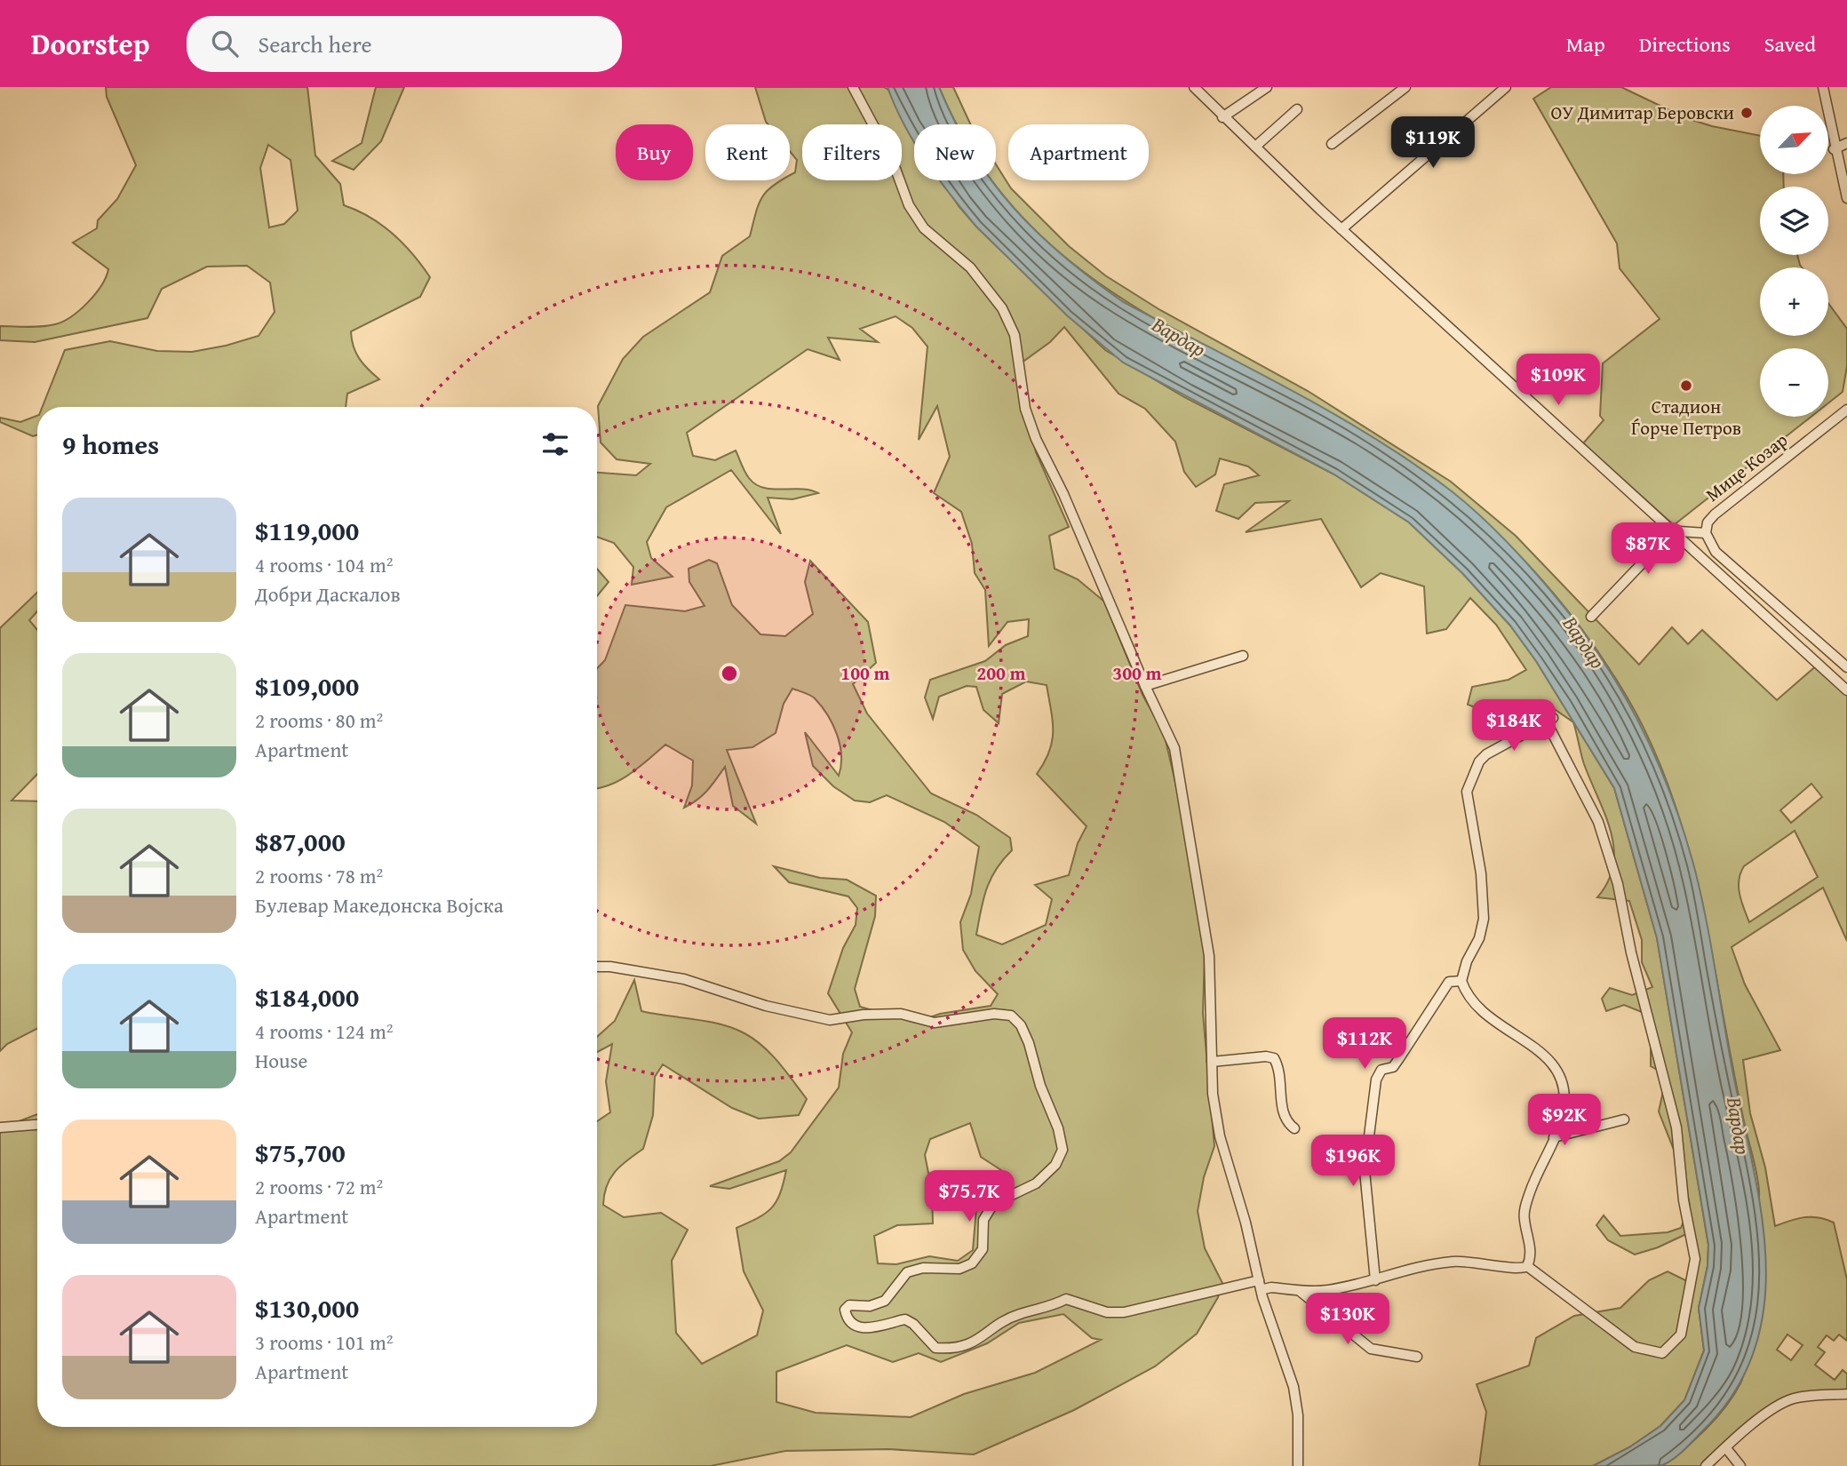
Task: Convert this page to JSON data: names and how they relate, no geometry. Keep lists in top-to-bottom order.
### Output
{
  "streets": {
    "street": ["Мице Козар"]
  },
  "water": ["Вардар"],
  "places": ["ОУ Димитар Беровски", "Стадион Ѓорче Петров"],
  "north": "top right",
  "page": {
    "header": "Doorstep",
    "search": "Search here",
    "nav": ["Map", "Directions", "Saved"],
    "map_buttons": ["+", "−"],
    "price": [
      "$119K",
      "$109K",
      "$87K",
      "$184K",
      "$112K",
      "$92K",
      "$196K",
      "$75.7K",
      "$130K"
    ],
    "chip": [
      "Buy",
      "Rent",
      "Filters",
      "New",
      "Apartment"
    ],
    "heading": "9 homes",
    "list": [
      {
        "name": "$119,000",
        "note": "4 rooms · 104 m² · Добри Даскалов"
      },
      {
        "name": "$109,000",
        "note": "2 rooms · 80 m² · Apartment"
      },
      {
        "name": "$87,000",
        "note": "2 rooms · 78 m² · Булевар Македонска Војска"
      },
      {
        "name": "$184,000",
        "note": "4 rooms · 124 m² · House"
      },
      {
        "name": "$75,700",
        "note": "2 rooms · 72 m² · Apartment"
      },
      {
        "name": "$130,000",
        "note": "3 rooms · 101 m² · Apartment"
      }
    ]
  },
  "rings": ["100 m", "200 m", "300 m"]
}
